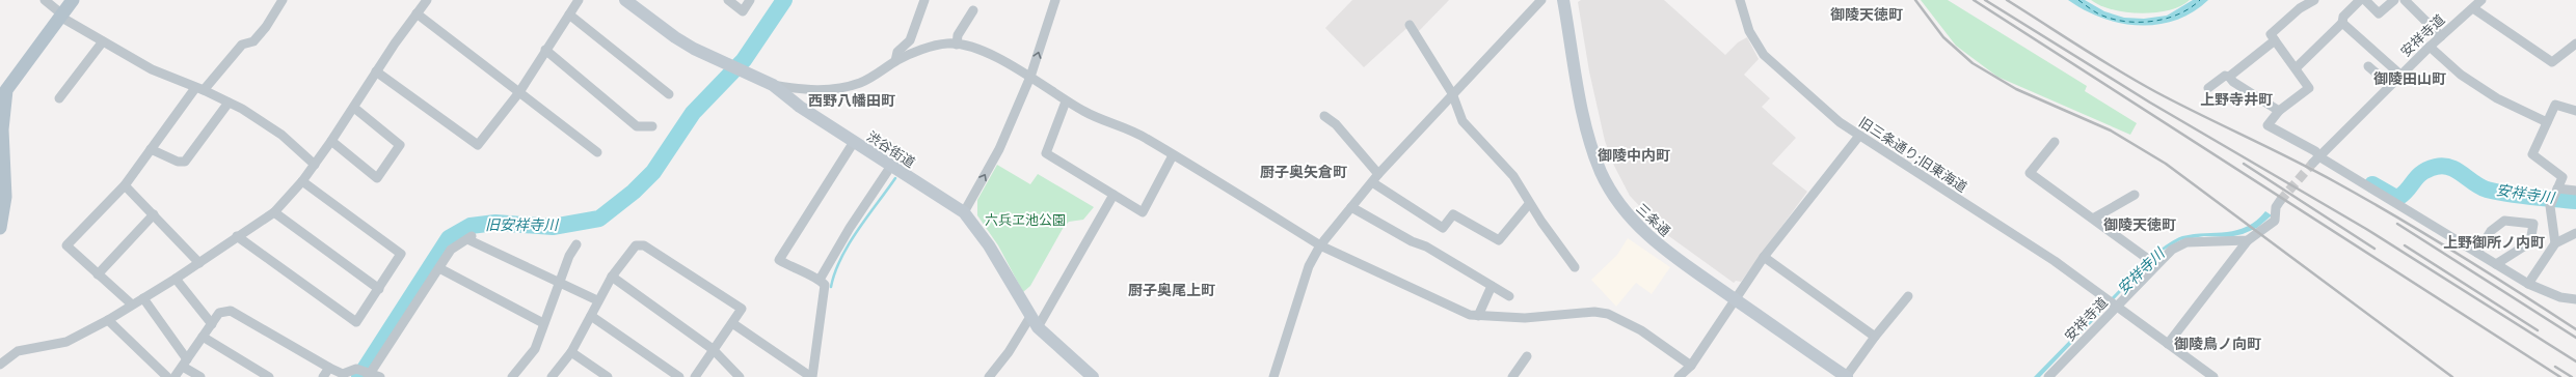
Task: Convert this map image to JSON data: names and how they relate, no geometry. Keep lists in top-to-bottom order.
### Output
{
  "streets": {
    "main road": ["渋谷街道", "三条通"],
    "street": ["安祥寺道", "旧三条通り;旧東海道"]
  },
  "crossings": [
    ["安祥寺道", "旧三条通り;旧東海道"]
  ],
  "districts": [
    "御陵天徳町",
    "御陵田山町",
    "上野寺井町",
    "西野八幡田町",
    "御陵中内町",
    "厨子奥矢倉町",
    "御陵天徳町",
    "上野御所ノ内町",
    "厨子奥尾上町",
    "御陵鳥ノ向町"
  ],
  "water": ["安祥寺川", "旧安祥寺川"],
  "parks": ["六兵ヱ池公園"]
}
